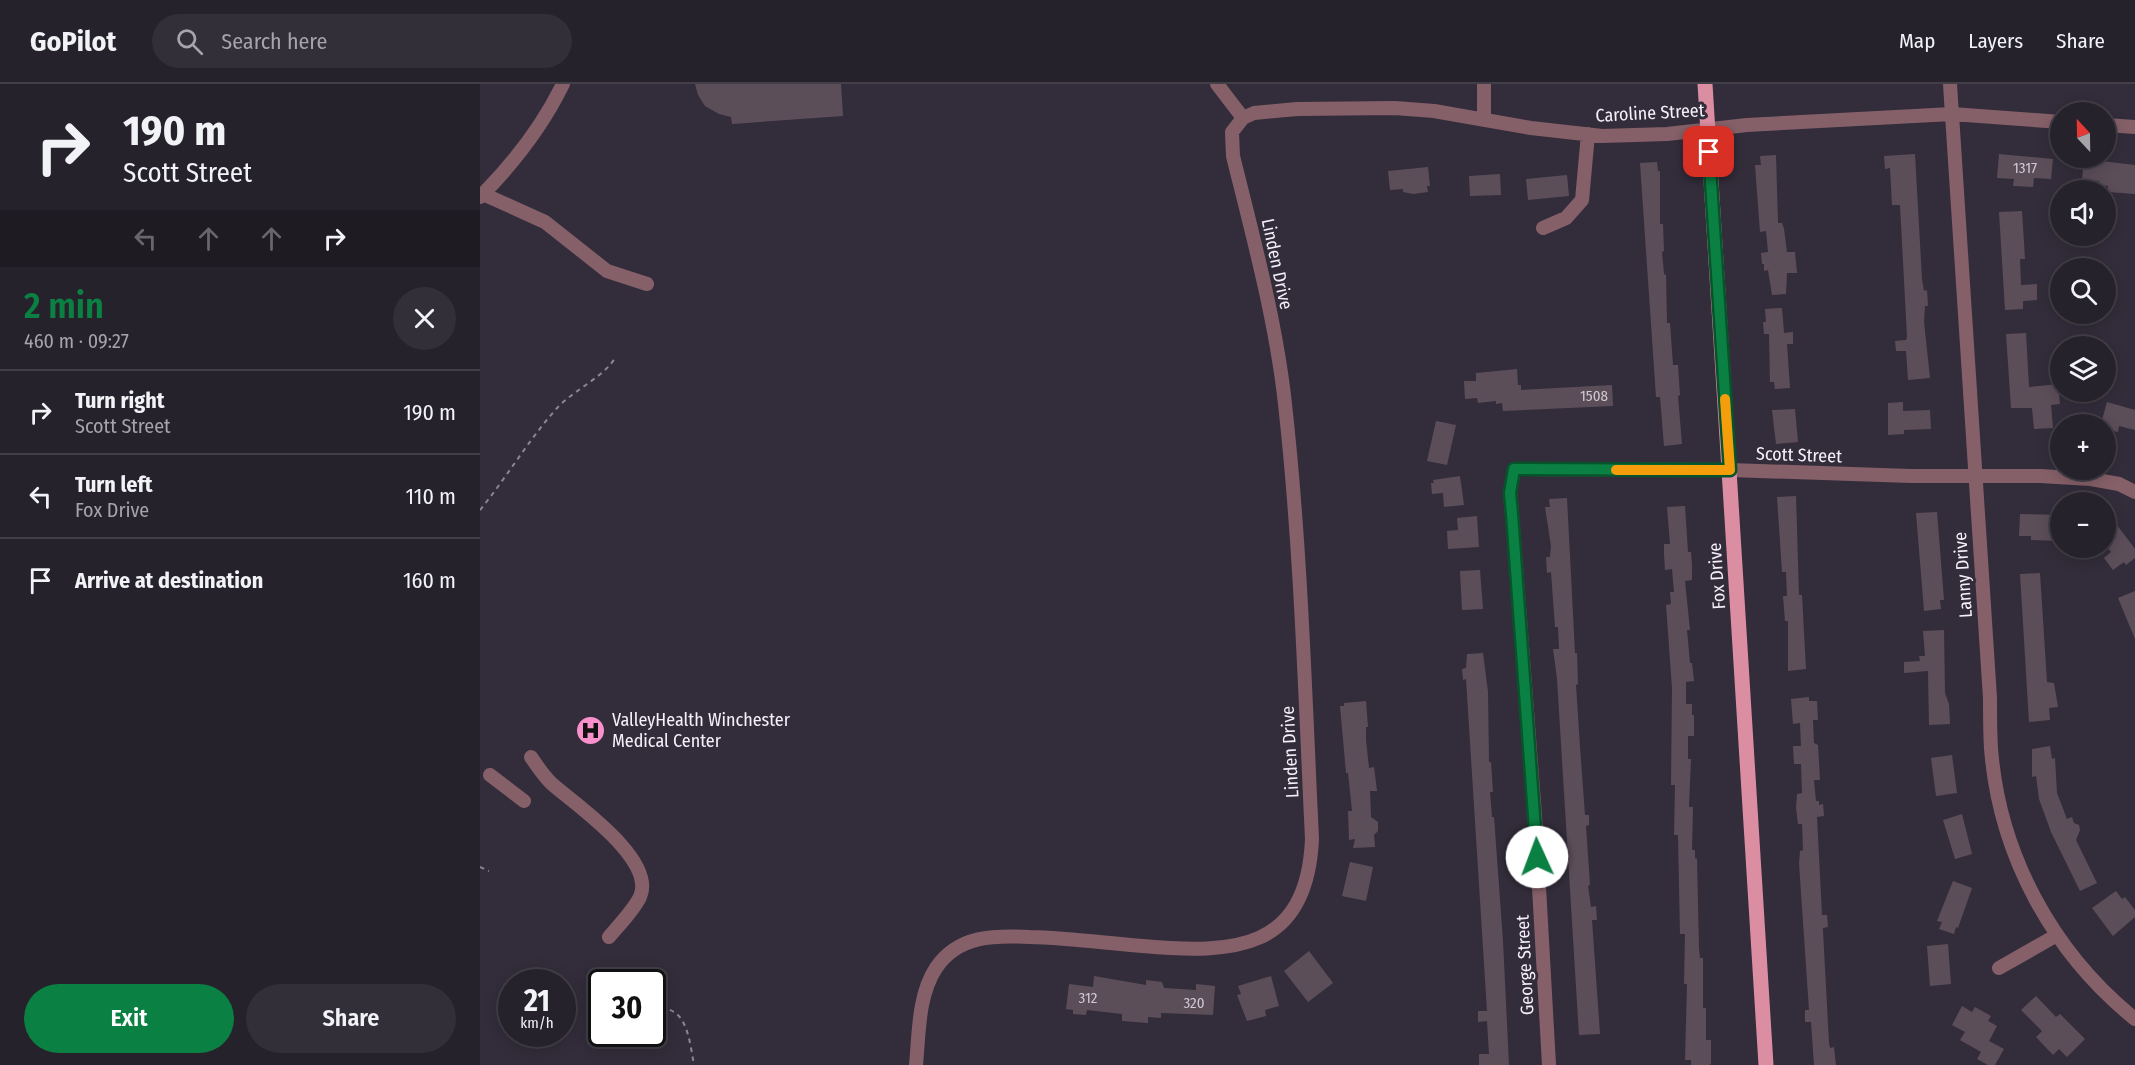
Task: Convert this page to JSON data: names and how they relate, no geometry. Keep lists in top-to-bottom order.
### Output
{
  "streets": {
    "main road": ["Fox Drive"],
    "street": [
      "Caroline Street",
      "Linden Drive",
      "Scott Street",
      "Lanny Drive",
      "George Street"
    ]
  },
  "crossings": [
    ["Caroline Street", "Linden Drive"],
    ["Caroline Street", "Lanny Drive"],
    ["Caroline Street", "Fox Drive"],
    ["Scott Street", "Lanny Drive"],
    ["Scott Street", "Fox Drive"],
    ["Scott Street", "George Street"]
  ],
  "places": {
    "hospital": ["ValleyHealth Winchester Medical Center"]
  },
  "house_numbers": [
    "1317",
    "1508",
    "312",
    "320"
  ],
  "north": "top",
  "page": {
    "header": "GoPilot",
    "search": "Search here",
    "nav": ["Map", "Layers", "Share"],
    "turn": ["190 m", "Scott Street"],
    "map_buttons": ["+", "−"],
    "heading": ["2 min", "460 m · 09:27"],
    "list": [
      {
        "name": "Turn right",
        "note": "Scott Street",
        "value": "190 m"
      },
      {
        "name": "Turn left",
        "note": "Fox Drive",
        "value": "110 m"
      },
      {
        "name": "Arrive at destination",
        "value": "160 m"
      }
    ],
    "speed": "21 km/h",
    "limit": "30",
    "buttons": ["Exit", "Share"]
  }
}
